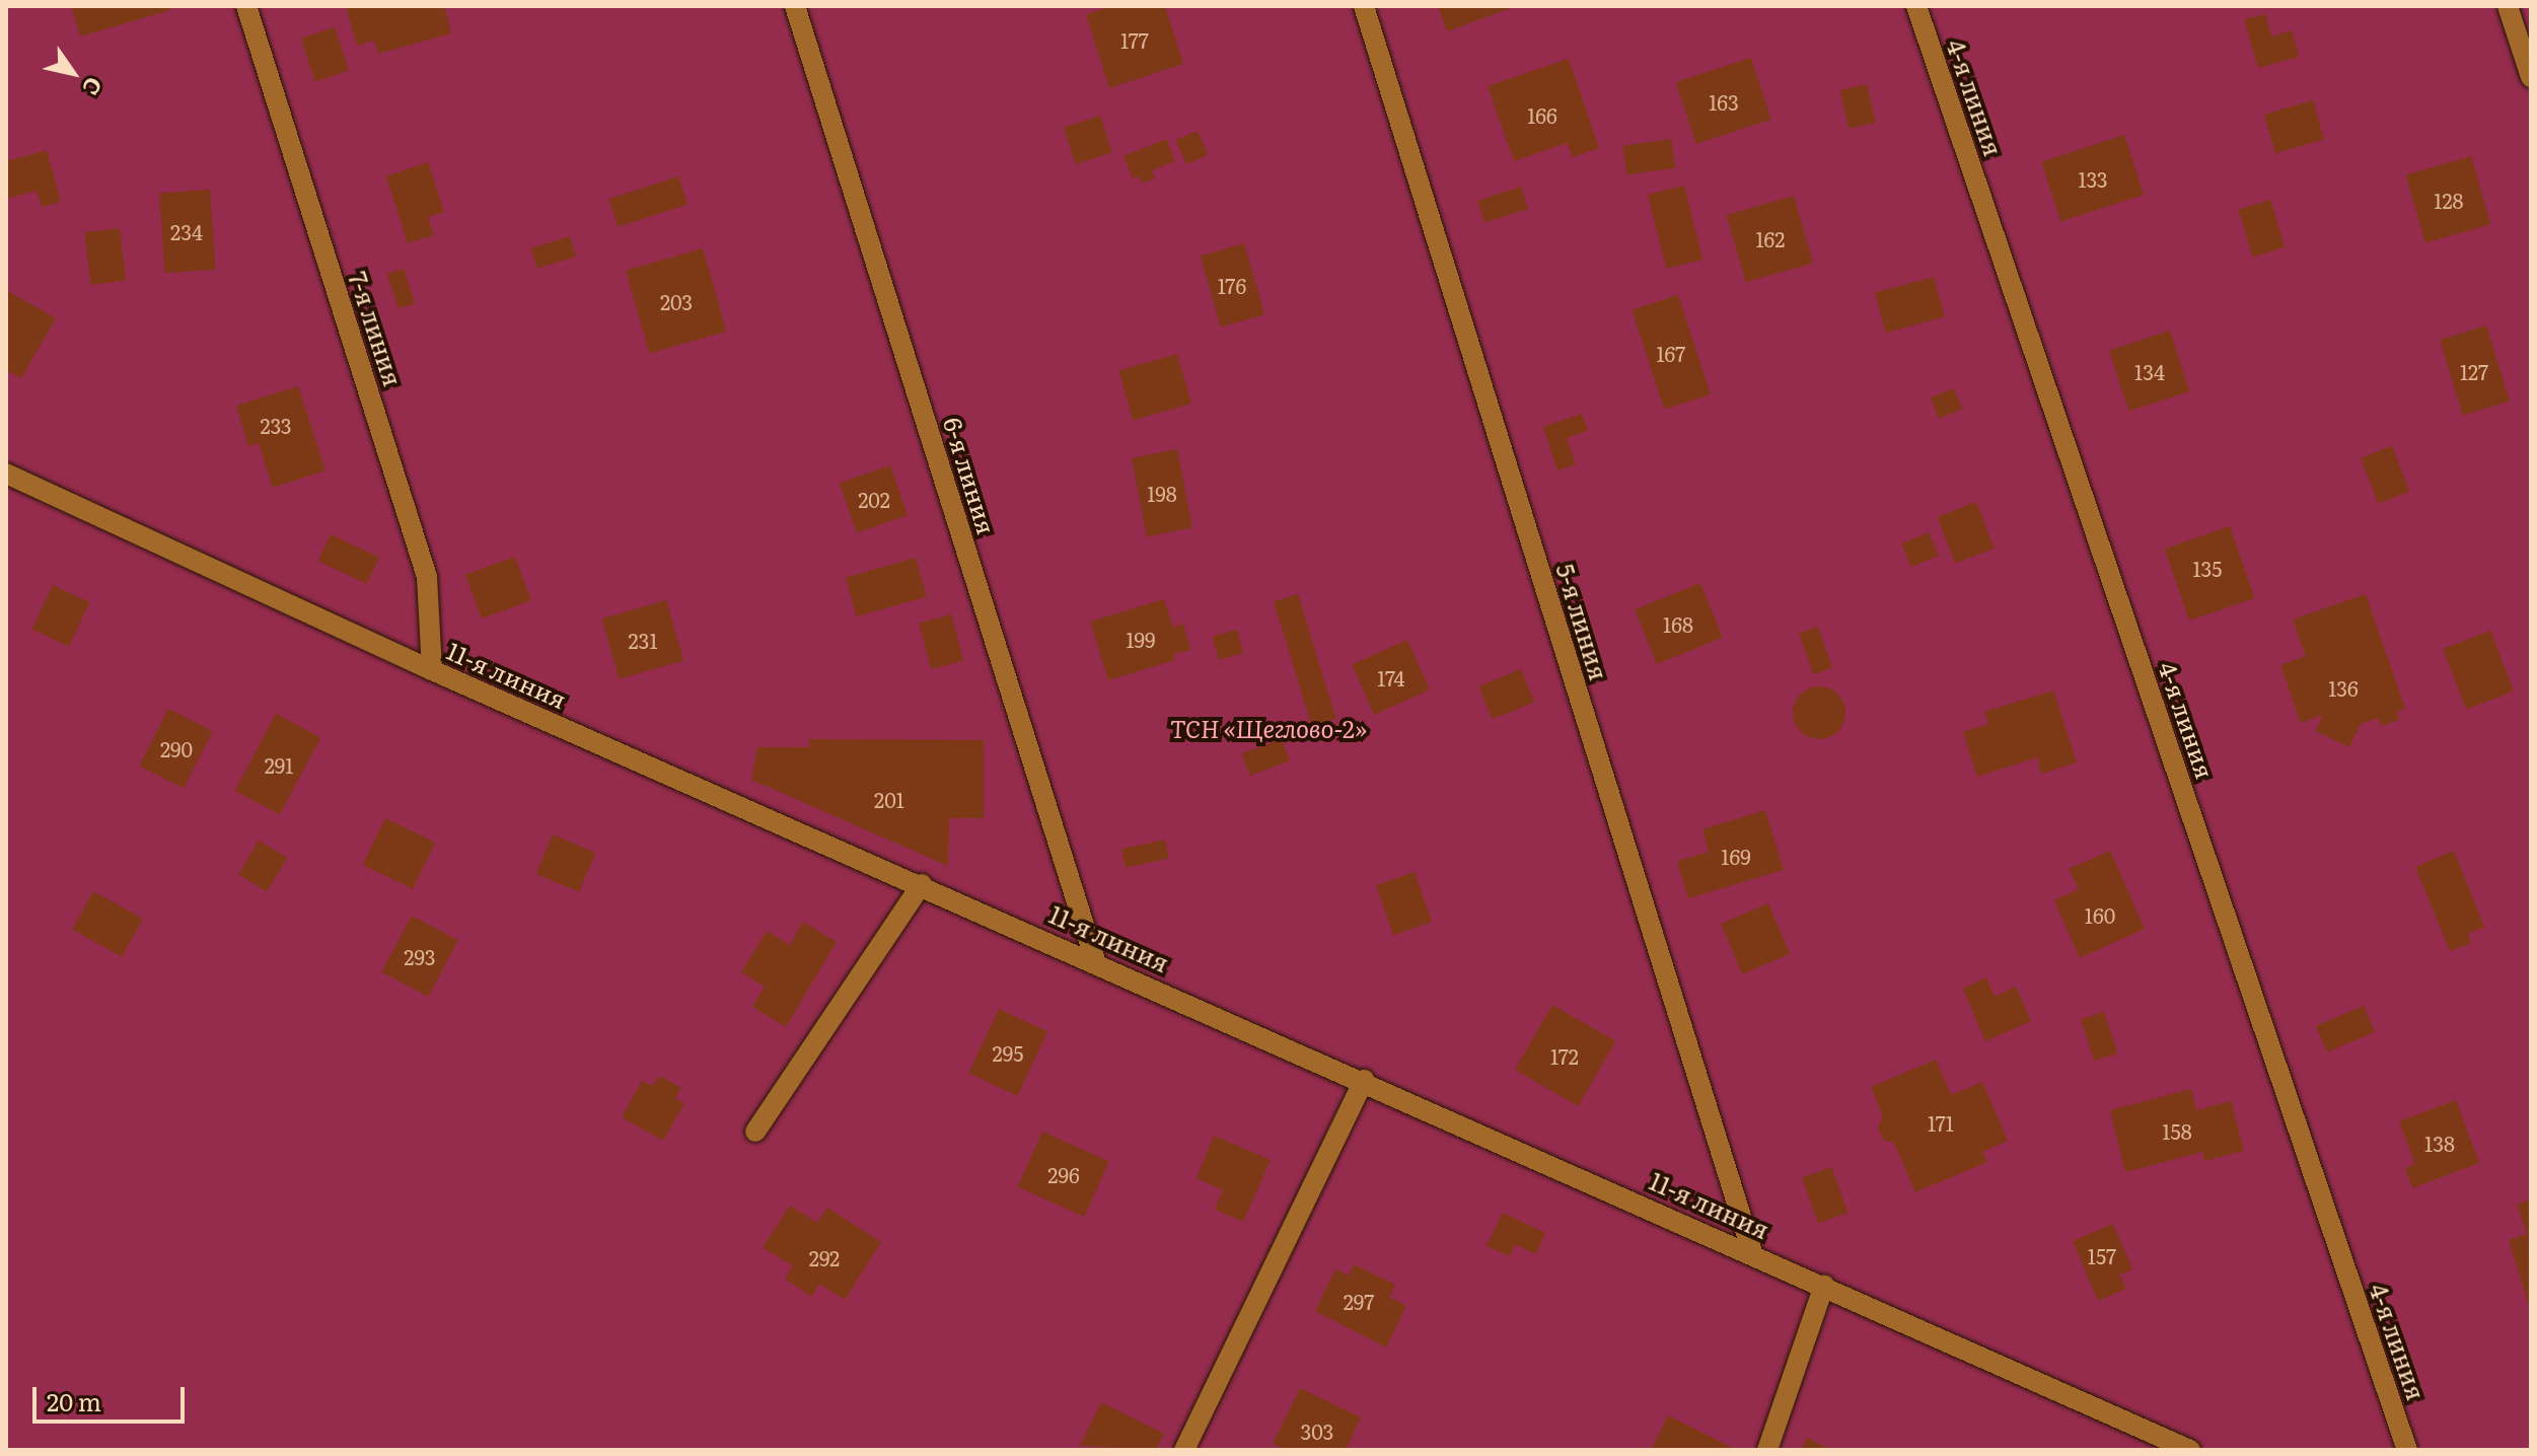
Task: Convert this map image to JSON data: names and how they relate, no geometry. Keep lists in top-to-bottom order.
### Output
{
  "streets": {
    "street": [
      "4-я линия",
      "7-я линия",
      "6-я линия",
      "5-я линия",
      "11-я линия"
    ]
  },
  "crossings": [
    ["7-я линия", "11-я линия"],
    ["6-я линия", "11-я линия"],
    ["5-я линия", "11-я линия"]
  ],
  "parks": ["ТСН «Щеглово-2»"],
  "house_numbers": [
    "177",
    "163",
    "166",
    "133",
    "128",
    "234",
    "162",
    "176",
    "203",
    "167",
    "134",
    "127",
    "233",
    "198",
    "202",
    "135",
    "168",
    "199",
    "231",
    "174",
    "136",
    "290",
    "291",
    "201",
    "169",
    "160",
    "293",
    "295",
    "172",
    "171",
    "158",
    "138",
    "296",
    "157",
    "292",
    "297",
    "303"
  ],
  "scale_bar": "20 m",
  "north": "bottom right"
}
